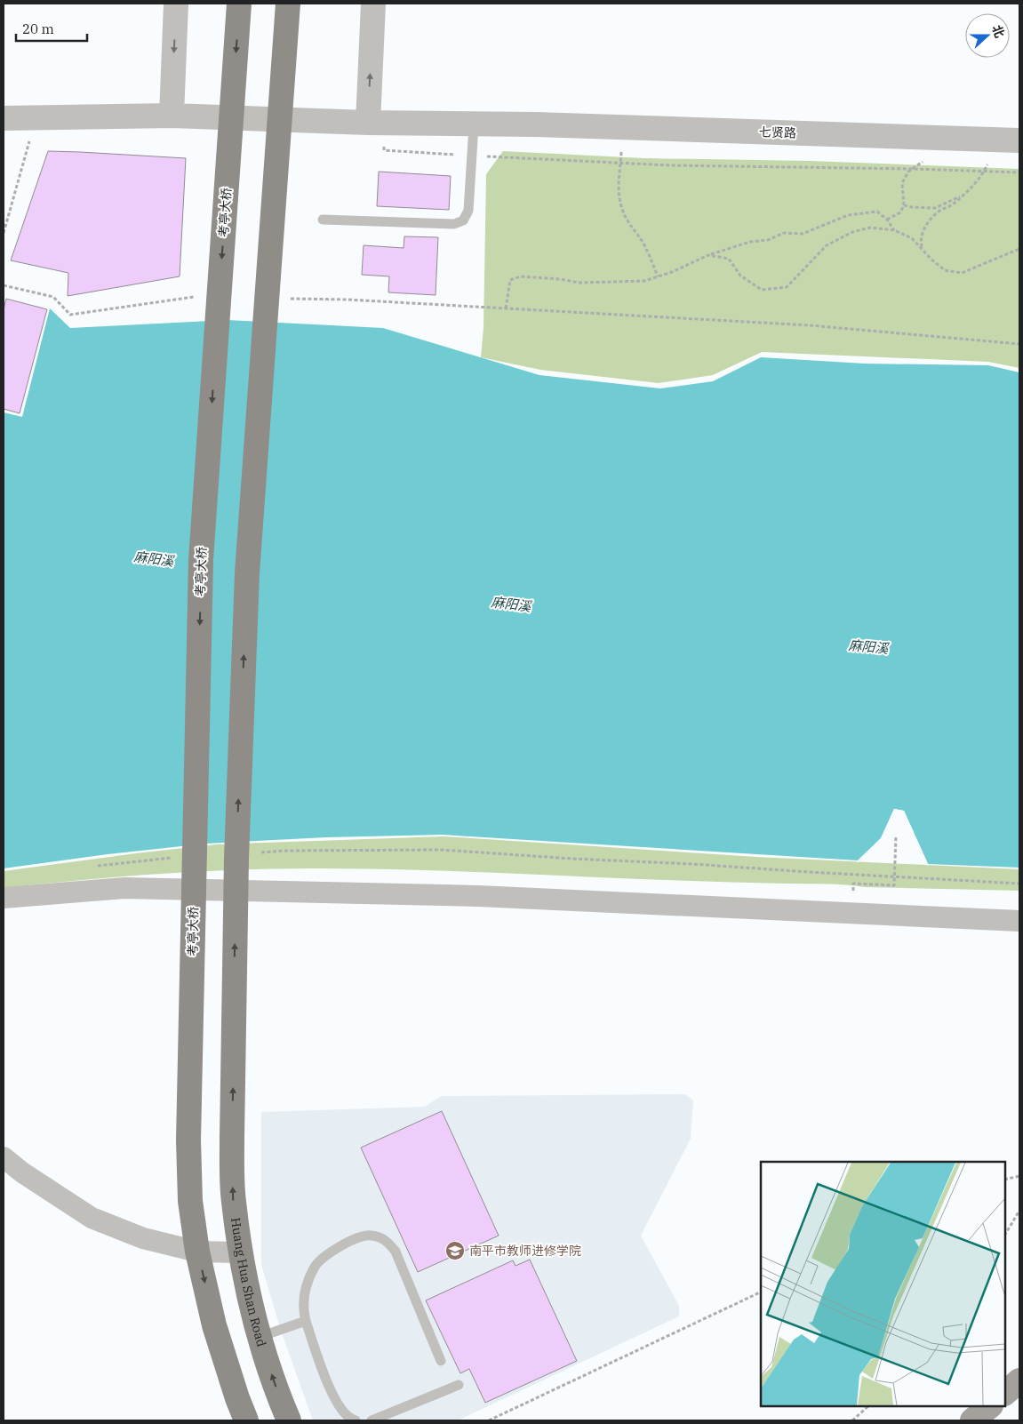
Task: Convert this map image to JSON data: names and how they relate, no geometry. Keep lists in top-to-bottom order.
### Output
{
  "streets": {
    "main road": ["考亭大桥", "Huang Hua Shan Road"],
    "street": ["七贤路"]
  },
  "one_way": ["考亭大桥", "Huang Hua Shan Road"],
  "water": ["麻阳溪"],
  "places": {
    "school or university": ["南平市教师进修学院"]
  },
  "scale_bar": "20 m",
  "north": "right"
}
